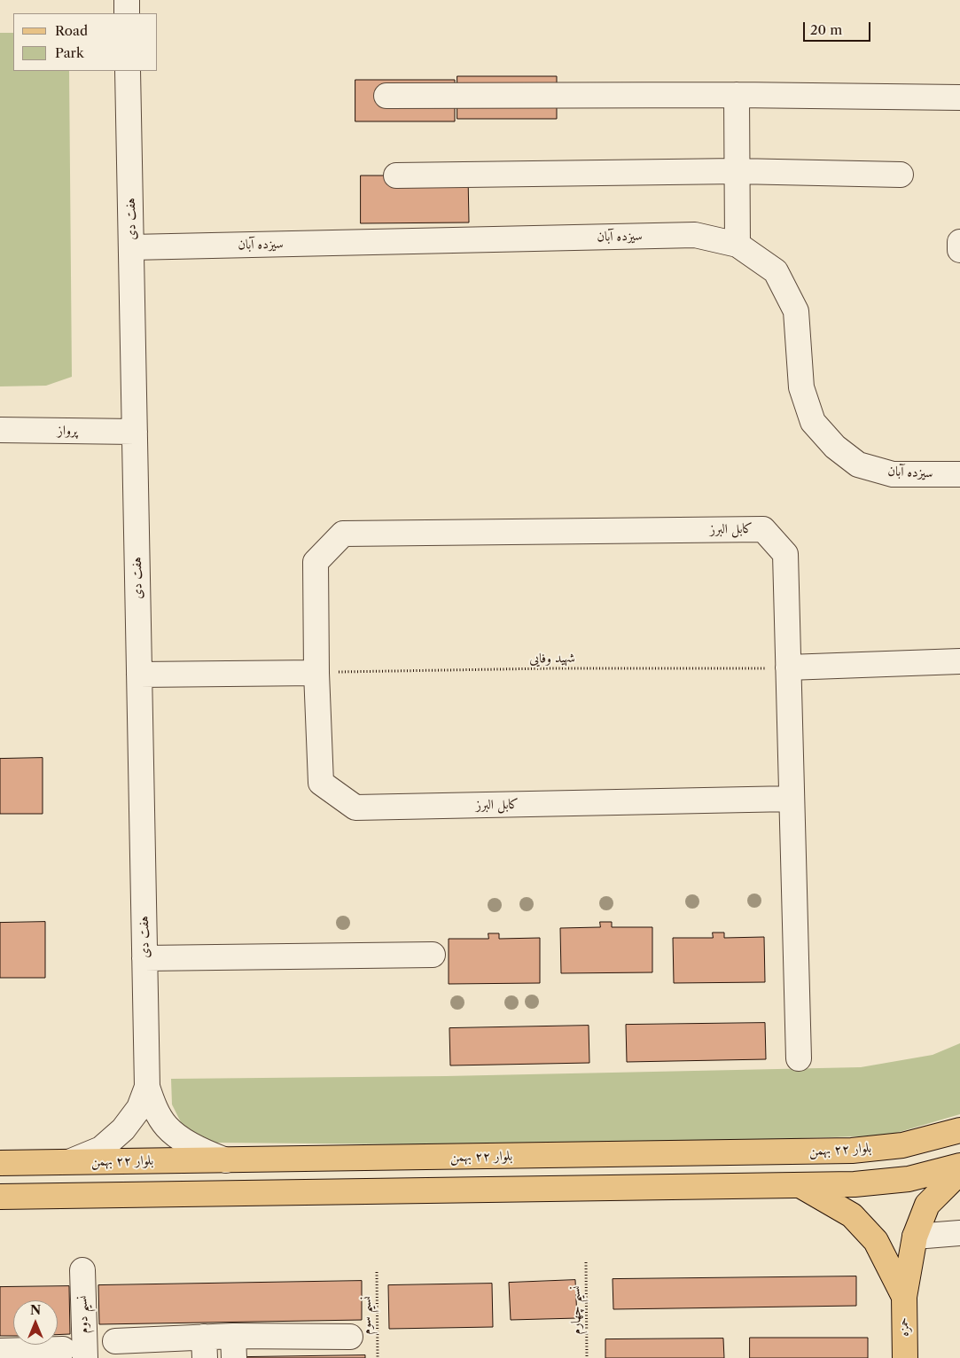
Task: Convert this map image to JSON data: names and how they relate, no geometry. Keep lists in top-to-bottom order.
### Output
{
  "streets": {
    "main road": ["بلوار ۲۲ بهمن", "حمزه"],
    "street": [
      "هفت دی",
      "سیزده آبان",
      "پرواز",
      "کابل البرز",
      "نسیم دوم"
    ],
    "path": ["شهید وفایی", "نسیم چهارم", "نسیم سوم"]
  },
  "crossings": [
    ["هفت دی", "سیزده آبان"],
    ["هفت دی", "پرواز"],
    ["کابل البرز", "شهید وفایی"]
  ],
  "legend": ["Road", "Park"],
  "scale_bar": "20 m",
  "north": "top"
}
